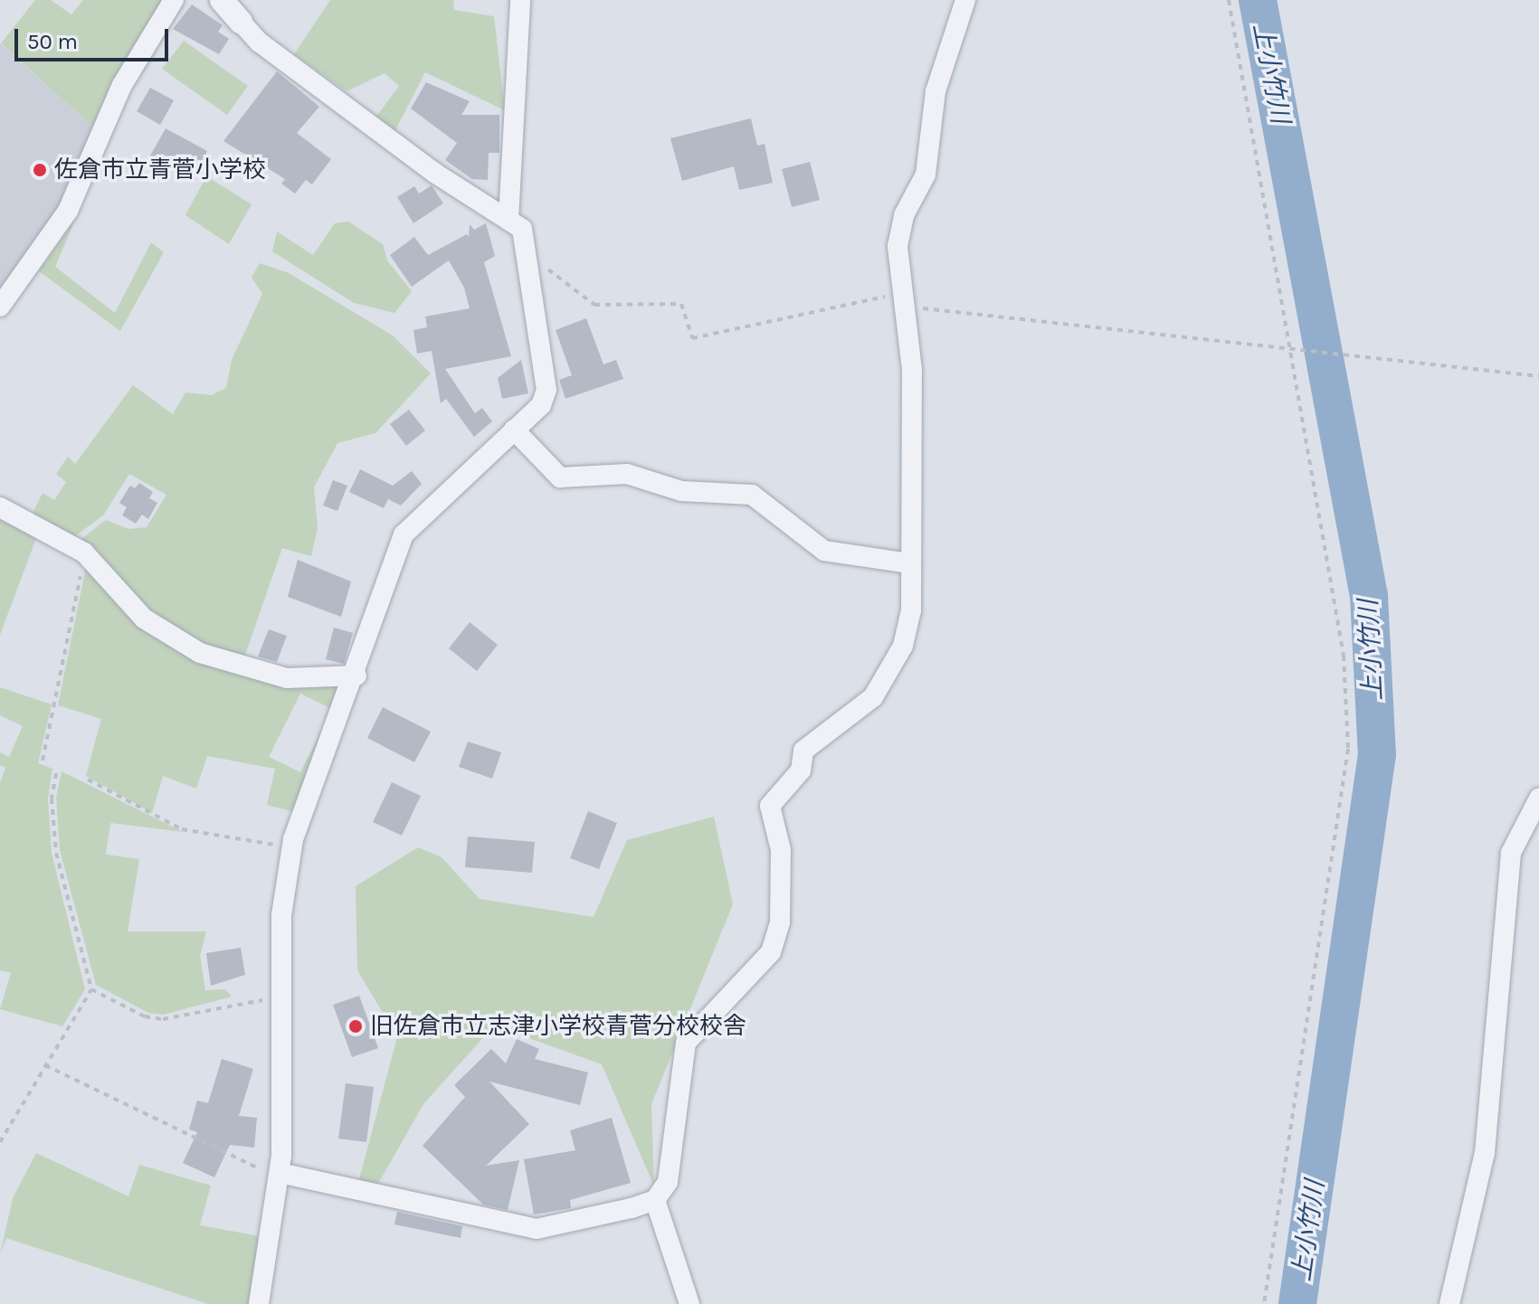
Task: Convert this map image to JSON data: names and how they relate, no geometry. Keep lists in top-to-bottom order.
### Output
{
  "water": ["上小竹川"],
  "places": ["佐倉市立青菅小学校", "旧佐倉市立志津小学校青菅分校校舎"],
  "scale_bar": "50 m"
}
